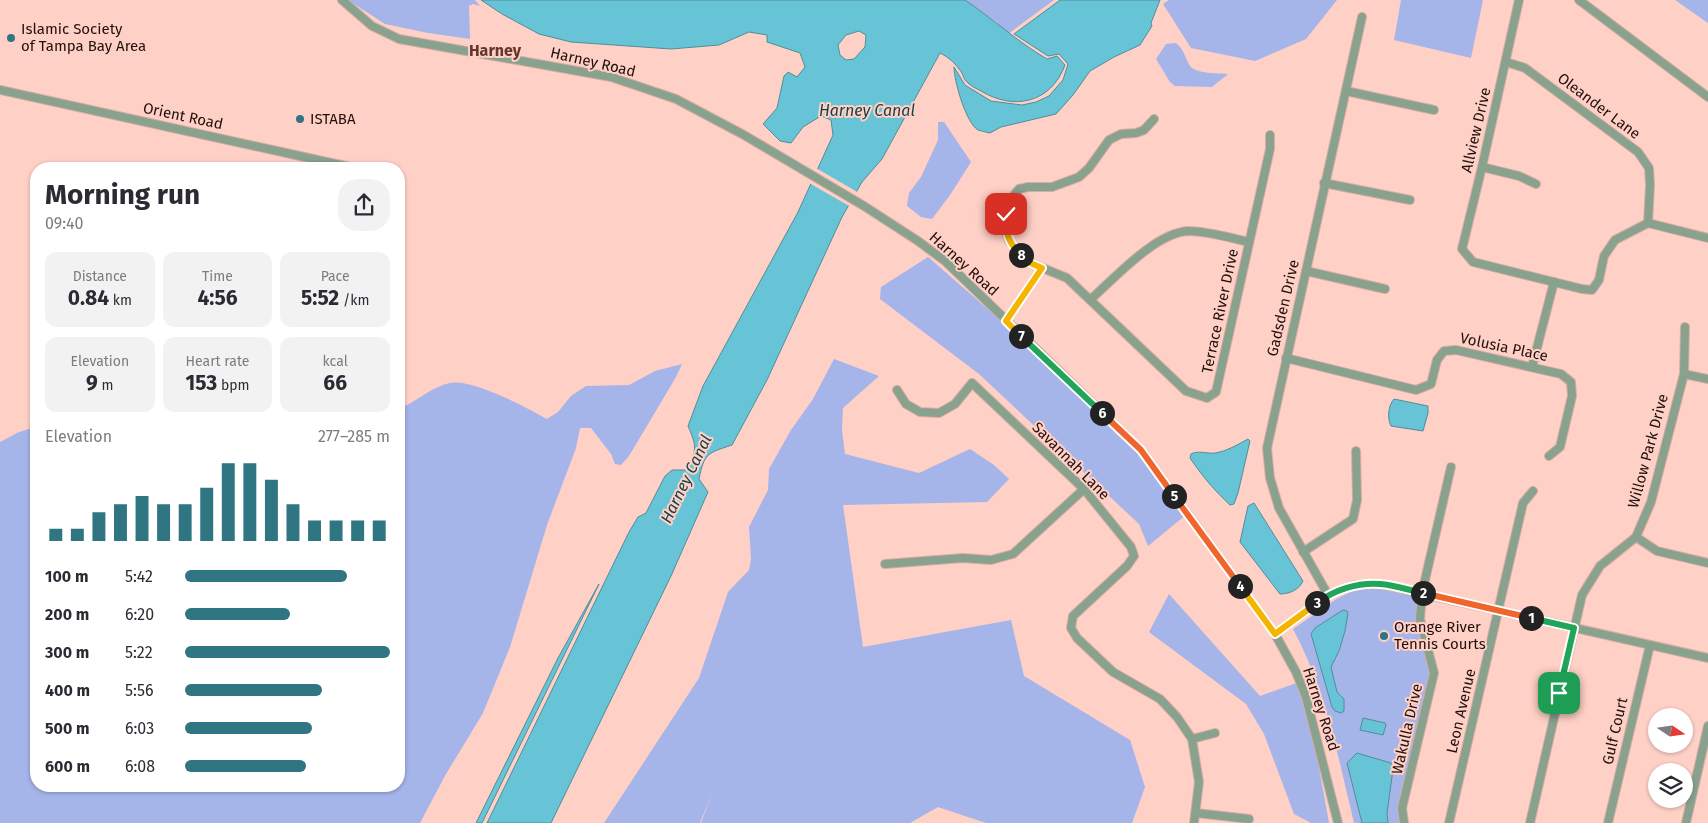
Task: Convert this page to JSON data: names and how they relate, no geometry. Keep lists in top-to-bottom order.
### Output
{
  "streets": {
    "street": [
      "Harney Road",
      "Oleander Lane",
      "Orient Road",
      "Allview Drive",
      "Gadsden Drive",
      "Terrace River Drive",
      "Volusia Place",
      "Willow Park Drive",
      "Savannah Lane",
      "Leon Avenue",
      "Wakulla Drive",
      "Gulf Court"
    ]
  },
  "crossings": [
    ["Oleander Lane", "Allview Drive"],
    ["Gadsden Drive", "Volusia Place"]
  ],
  "districts": ["Harney"],
  "water": ["Harney Canal"],
  "places": ["Islamic Society of Tampa Bay Area", "ISTABA", "Orange River Tennis Courts"],
  "north": "right",
  "page": {
    "heading": ["Morning run", "09:40"],
    "pins": [
      "8",
      "7",
      "6",
      "5",
      "4",
      "2",
      "3",
      "1"
    ],
    "stats": [
      ["Distance", "0.84 km"],
      ["Time", "4:56"],
      ["Pace", "5:52 /km"],
      ["Elevation", "9 m"],
      ["Heart rate", "153 bpm"],
      ["kcal", "66"]
    ],
    "chart": ["Elevation", "277–285 m"],
    "list": [
      {
        "name": "100 m",
        "note": "5:42"
      },
      {
        "name": "200 m",
        "note": "6:20"
      },
      {
        "name": "300 m",
        "note": "5:22"
      },
      {
        "name": "400 m",
        "note": "5:56"
      },
      {
        "name": "500 m",
        "note": "6:03"
      },
      {
        "name": "600 m",
        "note": "6:08"
      }
    ]
  }
}
